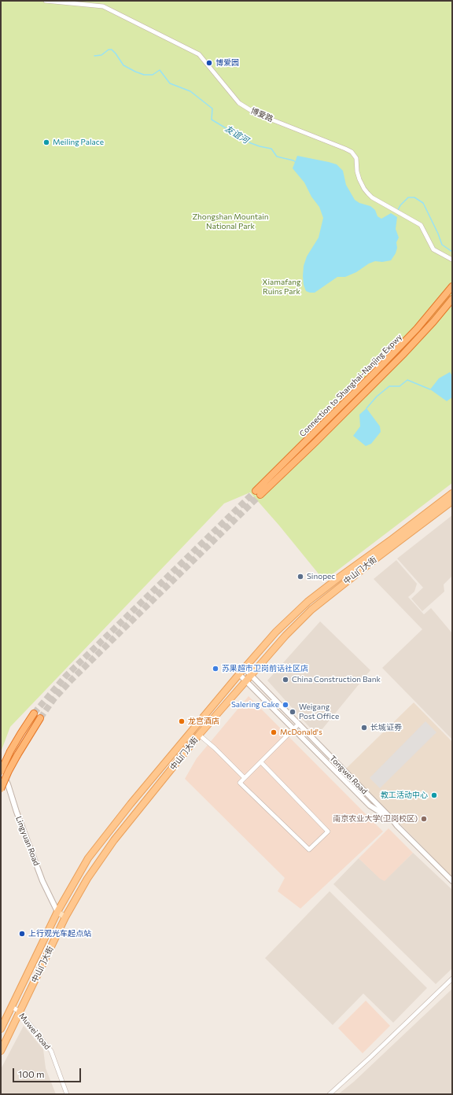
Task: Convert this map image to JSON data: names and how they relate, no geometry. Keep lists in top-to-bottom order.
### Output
{
  "streets": {
    "highway": ["Connection to Shanghai-Nanjing Expwy"],
    "main road": ["中山门大街"],
    "street": [
      "博爱路",
      "Tongwei Road",
      "Lingyuan Road",
      "Muwei Road"
    ]
  },
  "crossings": [
    ["中山门大街", "Tongwei Road"],
    ["中山门大街", "Lingyuan Road"],
    ["中山门大街", "Muwei Road"]
  ],
  "water": ["友谊河"],
  "parks": ["Zhongshan Mountain National Park", "Xiamafang Ruins Park"],
  "places": [
    "博爱园",
    "Meiling Palace",
    "Sinopec",
    "苏果超市卫岗前话社区店",
    "China Construction Bank",
    "Salering Cake",
    "Weigang Post Office",
    "龙宫酒店",
    "长城证券",
    "McDonald's",
    "教工活动中心",
    "南京农业大学(卫岗校区)",
    "上行观光车起点站"
  ],
  "scale_bar": "100 m"
}
